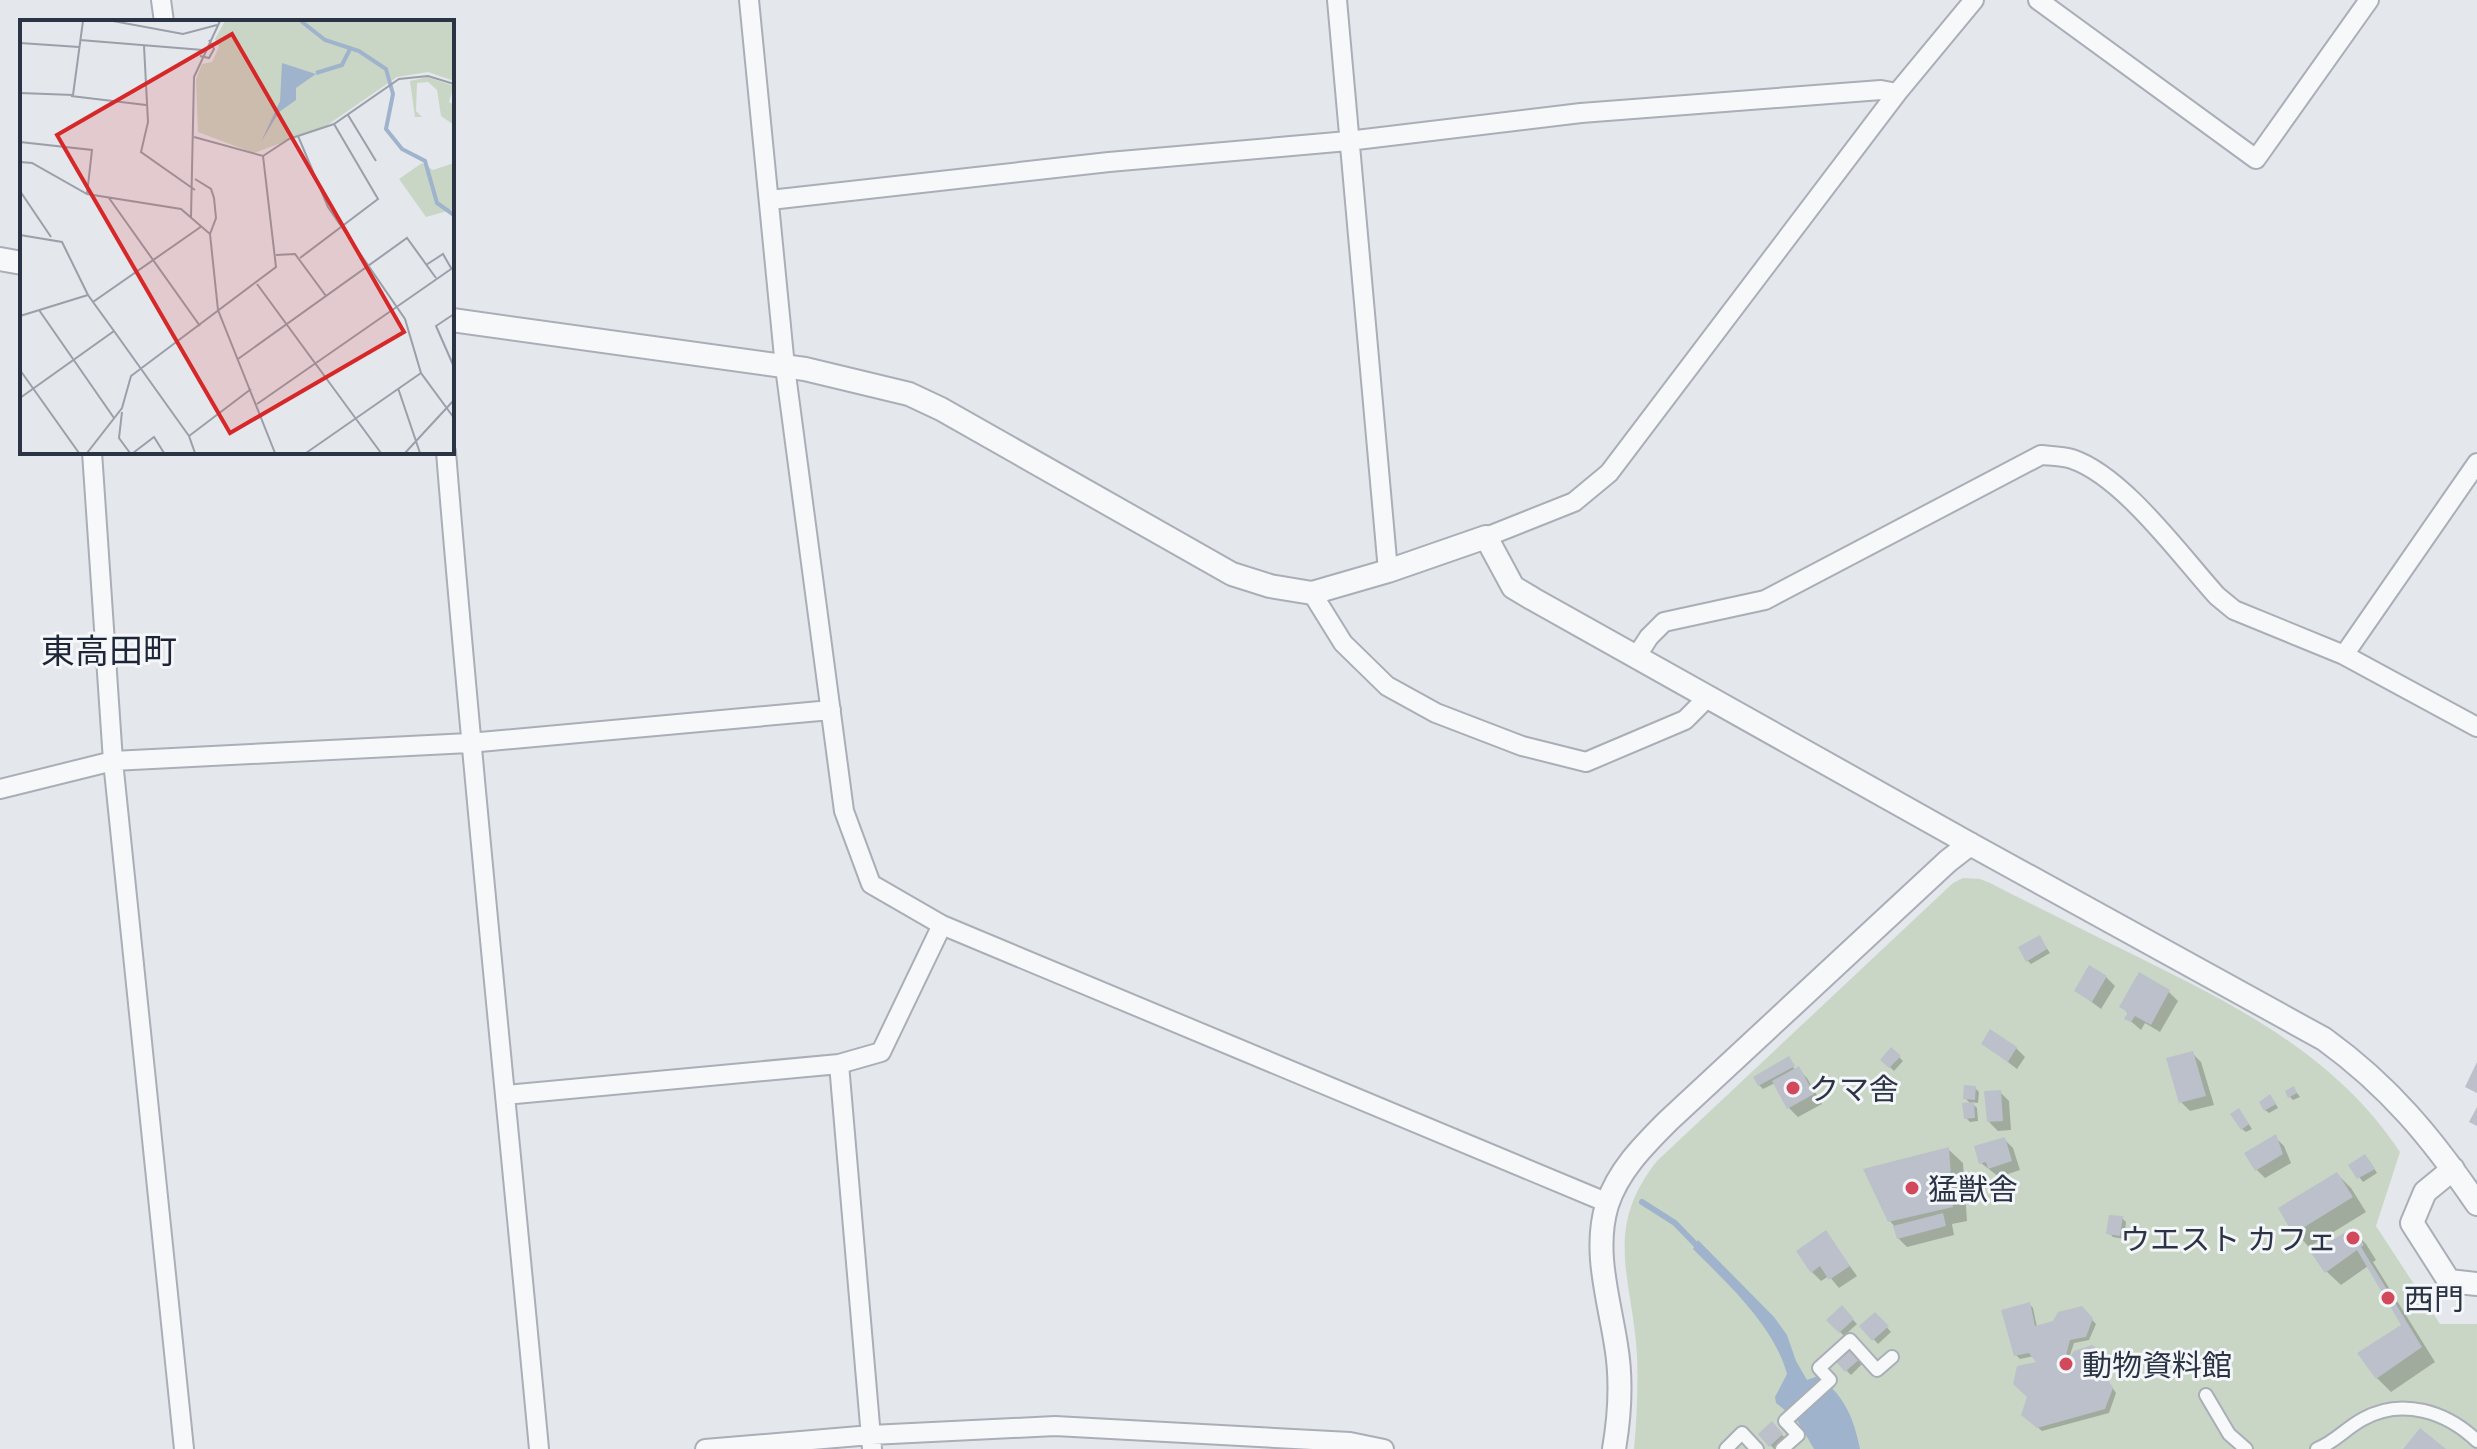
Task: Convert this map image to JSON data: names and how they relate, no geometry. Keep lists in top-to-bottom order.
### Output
{
  "districts": ["東高田町"],
  "places": [
    "クマ舎",
    "猛獣舎",
    "ウエスト カフェ",
    "西門",
    "動物資料館"
  ]
}
